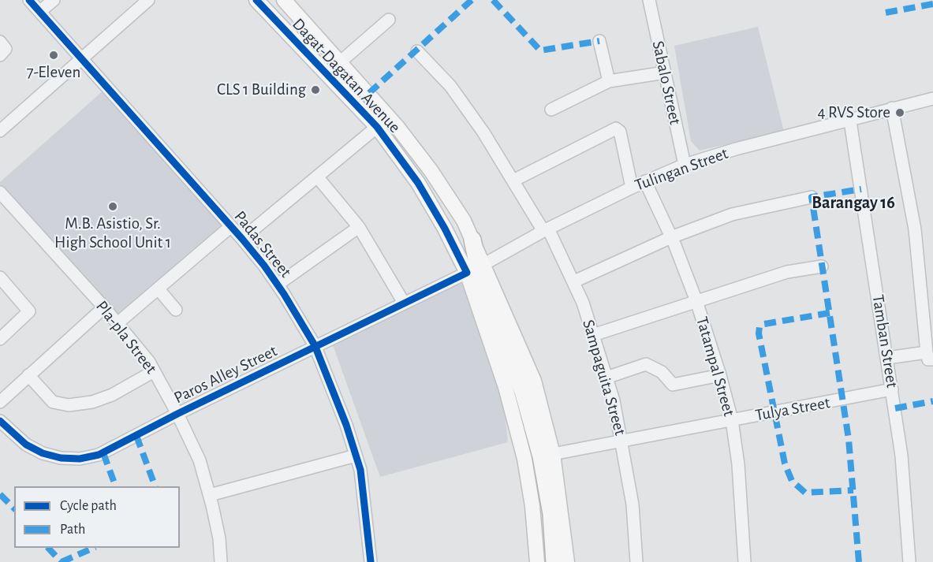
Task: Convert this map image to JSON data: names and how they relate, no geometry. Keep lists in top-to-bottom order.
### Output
{
  "streets": {
    "main road": ["Dagat-Dagatan Avenue"],
    "street": [
      "Sabalo Street",
      "Tulingan Street",
      "Padas Street",
      "Pla-pla Street",
      "Tamban Street",
      "Tatampal Street",
      "Paros Alley Street",
      "Sampaguita Street",
      "Tulya Street"
    ]
  },
  "crossings": [
    ["Dagat-Dagatan Avenue", "Tulingan Street"],
    ["Dagat-Dagatan Avenue", "Paros Alley Street"],
    ["Dagat-Dagatan Avenue", "Tulya Street"],
    ["Sabalo Street", "Tulingan Street"],
    ["Tulingan Street", "Tamban Street"],
    ["Tulingan Street", "Tatampal Street"],
    ["Tulingan Street", "Sampaguita Street"],
    ["Padas Street", "Paros Alley Street"],
    ["Pla-pla Street", "Paros Alley Street"],
    ["Tamban Street", "Tulya Street"],
    ["Tatampal Street", "Tulya Street"],
    ["Sampaguita Street", "Tulya Street"]
  ],
  "districts": ["Barangay 16"],
  "places": [
    "7-Eleven",
    "CLS 1 Building",
    "4 RVS Store",
    "M.B. Asistio, Sr. High School Unit 1"
  ],
  "legend": ["Cycle path", "Path"]
}
